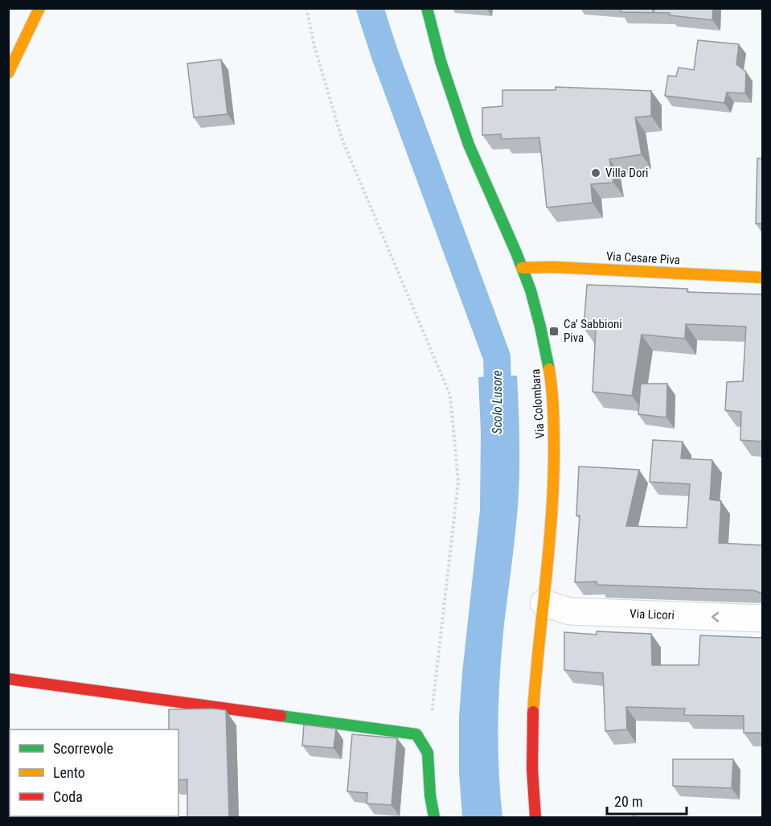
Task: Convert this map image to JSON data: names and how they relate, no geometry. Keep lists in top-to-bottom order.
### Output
{
  "streets": {
    "street": ["Via Cesare Piva", "Via Colombara", "Via Licori"]
  },
  "crossings": [
    ["Via Cesare Piva", "Via Colombara"],
    ["Via Colombara", "Via Licori"]
  ],
  "one_way": ["Via Licori"],
  "water": ["Scolo Lusore"],
  "places": {
    "other": ["Villa Dori"],
    "transit": ["Ca' Sabbioni Piva"]
  },
  "legend": ["Scorrevole", "Lento", "Coda"],
  "scale_bar": "20 m"
}
